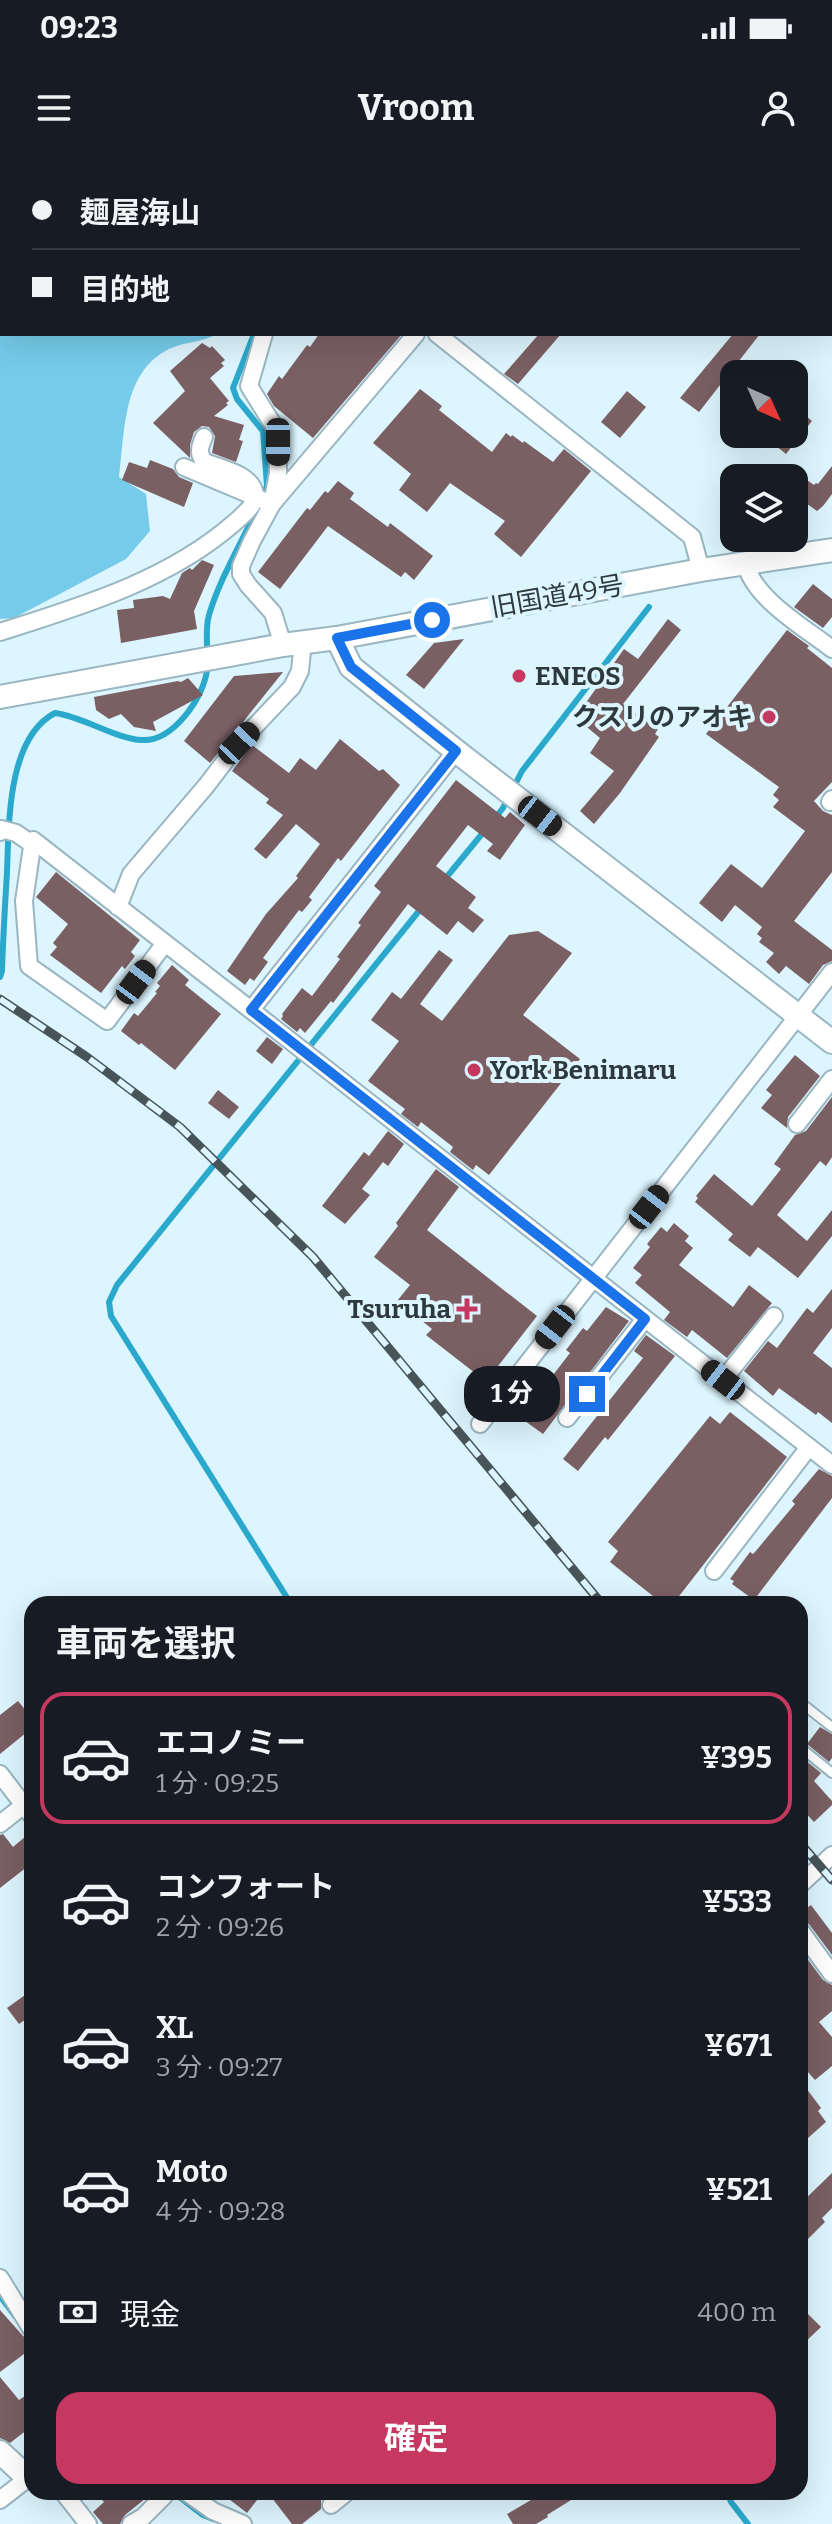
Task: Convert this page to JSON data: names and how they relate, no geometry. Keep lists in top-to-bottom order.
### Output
{
  "streets": {
    "street": ["旧国道49号"]
  },
  "places": {
    "other": ["ENEOS", "クスリのアオキ", "York Benimaru"],
    "health": ["Tsuruha"]
  },
  "north": "bottom right",
  "page": {
    "status": "09:23",
    "header": "Vroom",
    "banner": ["麺屋海山", "目的地"],
    "bubble": "1 分",
    "heading": "車両を選択",
    "list": [
      {
        "name": "エコノミー",
        "note": "1 分 · 09:25",
        "value": "¥395"
      },
      {
        "name": "コンフォート",
        "note": "2 分 · 09:26",
        "value": "¥533"
      },
      {
        "name": "XL",
        "note": "3 分 · 09:27",
        "value": "¥671"
      },
      {
        "name": "Moto",
        "note": "4 分 · 09:28",
        "value": "¥521"
      }
    ],
    "pay": ["現金", "400 m"],
    "buttons": "確定"
  }
}
